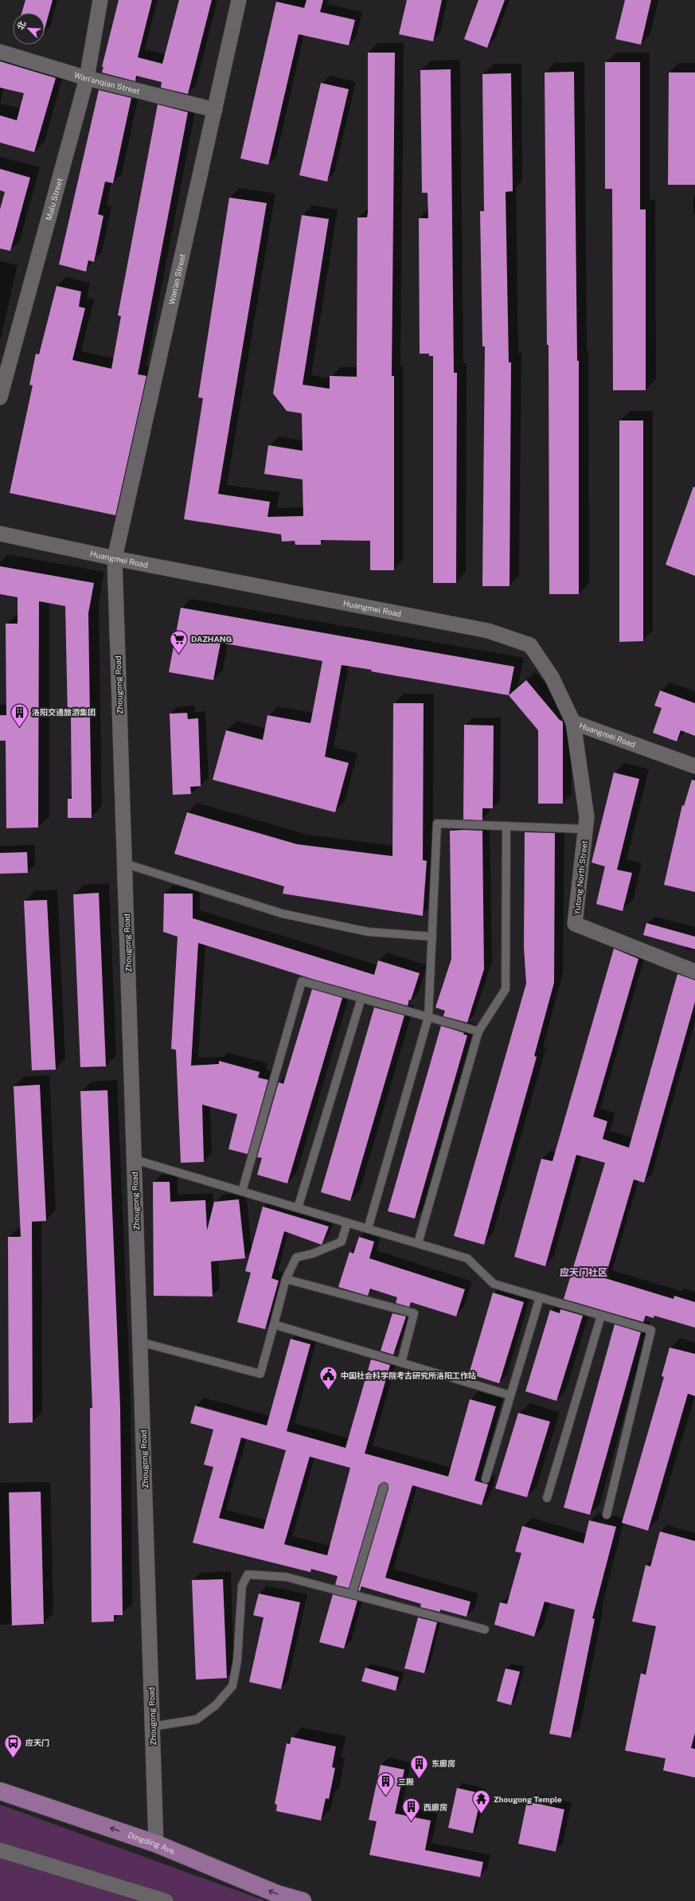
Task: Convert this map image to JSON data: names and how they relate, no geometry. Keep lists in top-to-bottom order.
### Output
{
  "streets": {
    "main road": ["Dingding Ave."],
    "street": [
      "Wan'anqian Street",
      "Malu Street",
      "Wan'an Street",
      "Huangmei Road",
      "Zhougong Road",
      "Yutong North Street"
    ]
  },
  "crossings": [
    ["Wan'anqian Street", "Malu Street"],
    ["Wan'anqian Street", "Wan'an Street"],
    ["Wan'an Street", "Huangmei Road"],
    ["Wan'an Street", "Zhougong Road"],
    ["Huangmei Road", "Zhougong Road"],
    ["Huangmei Road", "Yutong North Street"],
    ["Zhougong Road", "Dingding Ave."]
  ],
  "one_way": ["Dingding Ave."],
  "districts": ["应天门社区"],
  "places": {
    "supermarket": ["DAZHANG"],
    "building": [
      "洛阳交通旅游集团",
      "东廊房",
      "三殿",
      "西廊房"
    ],
    "public building": ["中国社会科学院考古研究所洛阳工作站"],
    "bus stop": ["应天门"],
    "temple": ["Zhougong Temple"]
  },
  "north": "top left"
}
